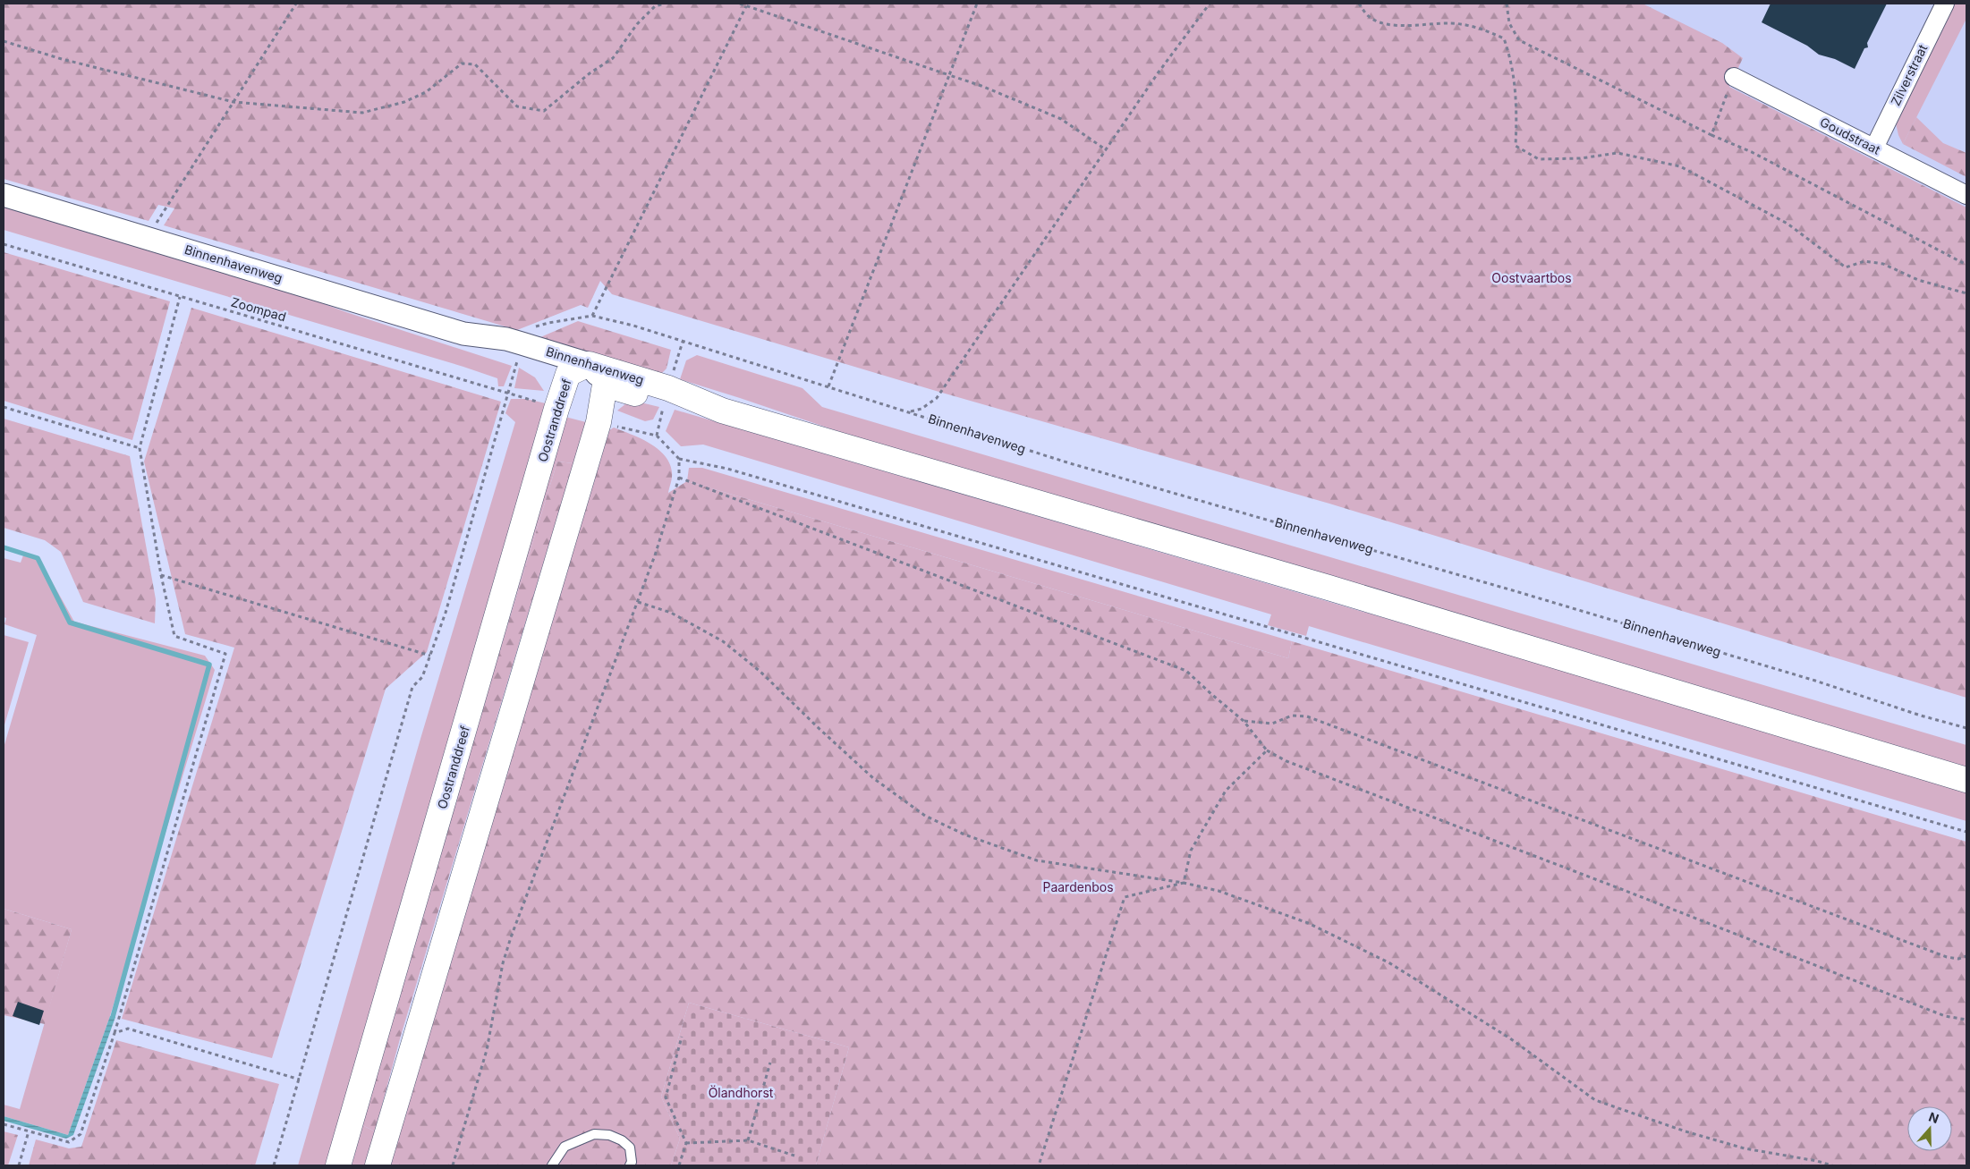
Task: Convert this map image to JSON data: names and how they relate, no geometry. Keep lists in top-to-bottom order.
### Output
{
  "streets": {
    "main road": ["Binnenhavenweg", "Oostranddreef"],
    "street": ["Zilverstraat", "Goudstraat"],
    "path": ["Zoompad"]
  },
  "crossings": [
    ["Zilverstraat", "Goudstraat"],
    ["Binnenhavenweg", "Oostranddreef"],
    ["Zoompad", "Oostranddreef"]
  ],
  "parks": ["Oostvaartbos", "Paardenbos", "Ölandhorst"],
  "north": "top"
}
